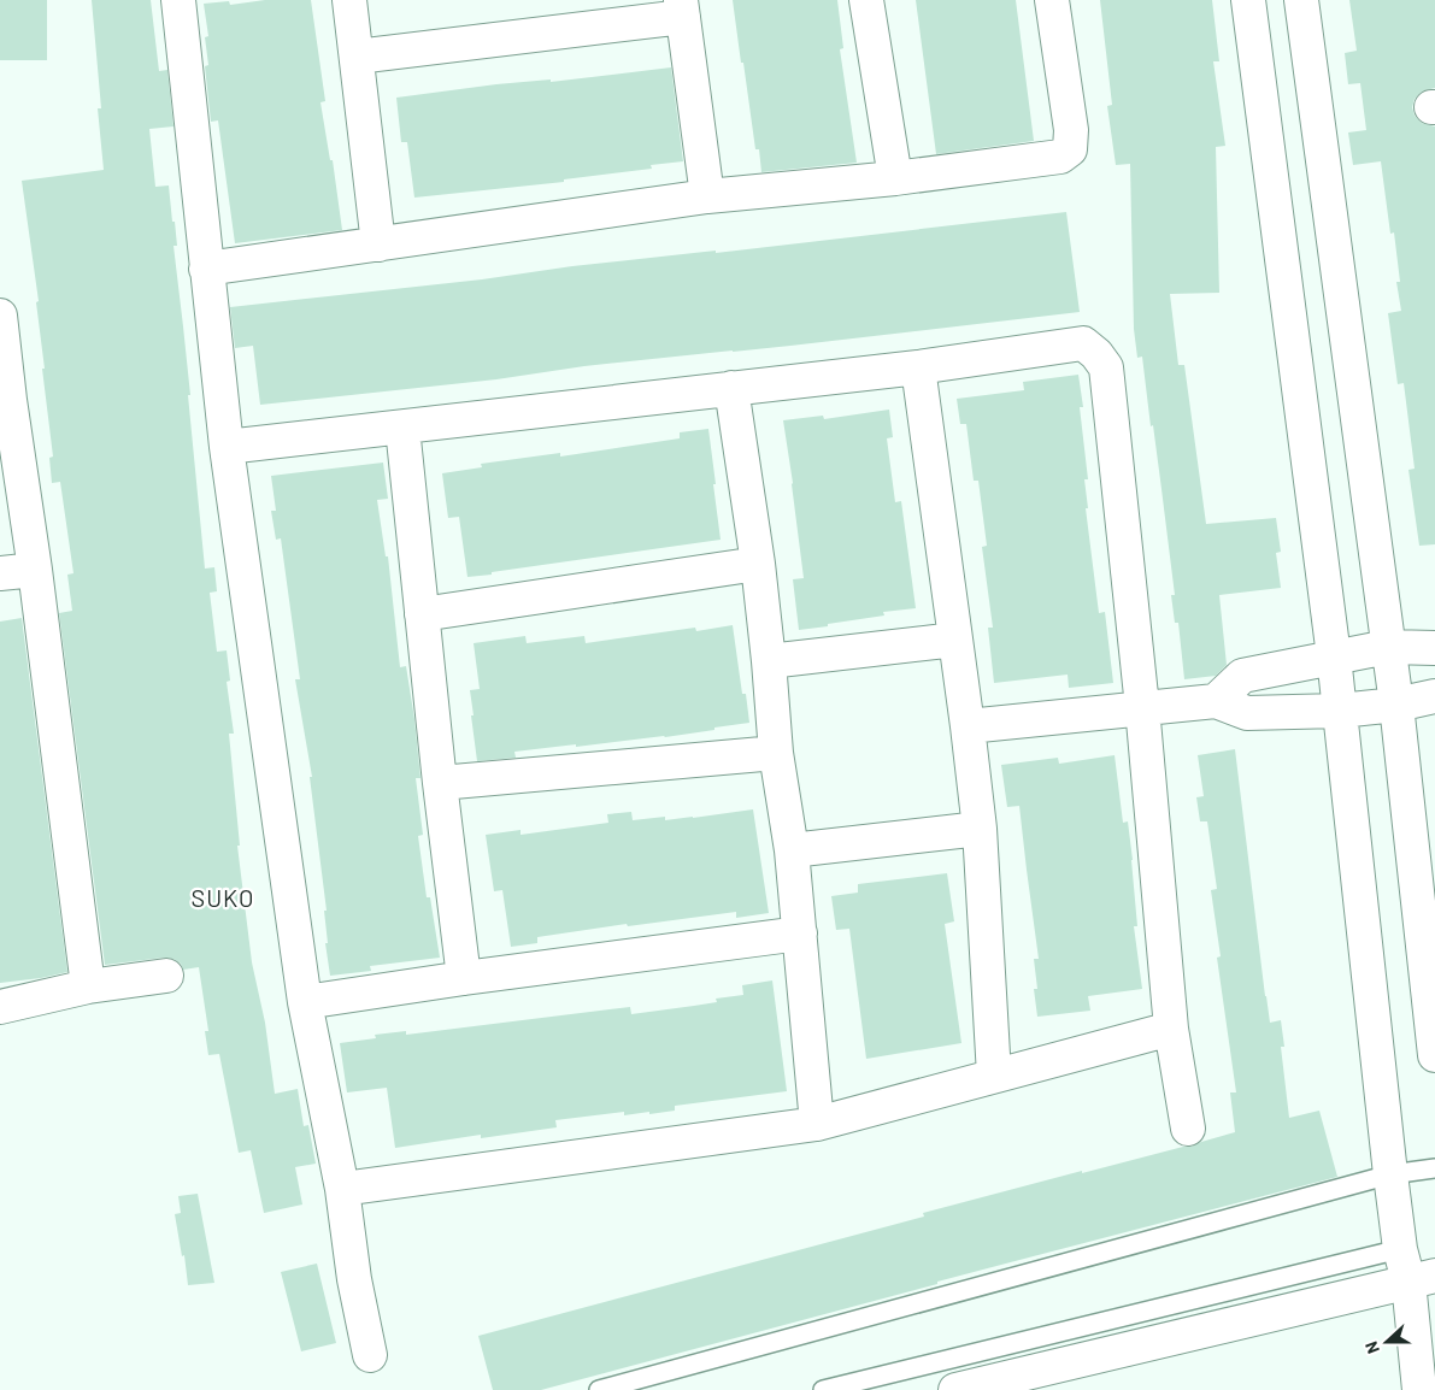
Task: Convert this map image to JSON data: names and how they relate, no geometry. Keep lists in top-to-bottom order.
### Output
{
  "districts": ["SUKO"],
  "north": "left"
}
